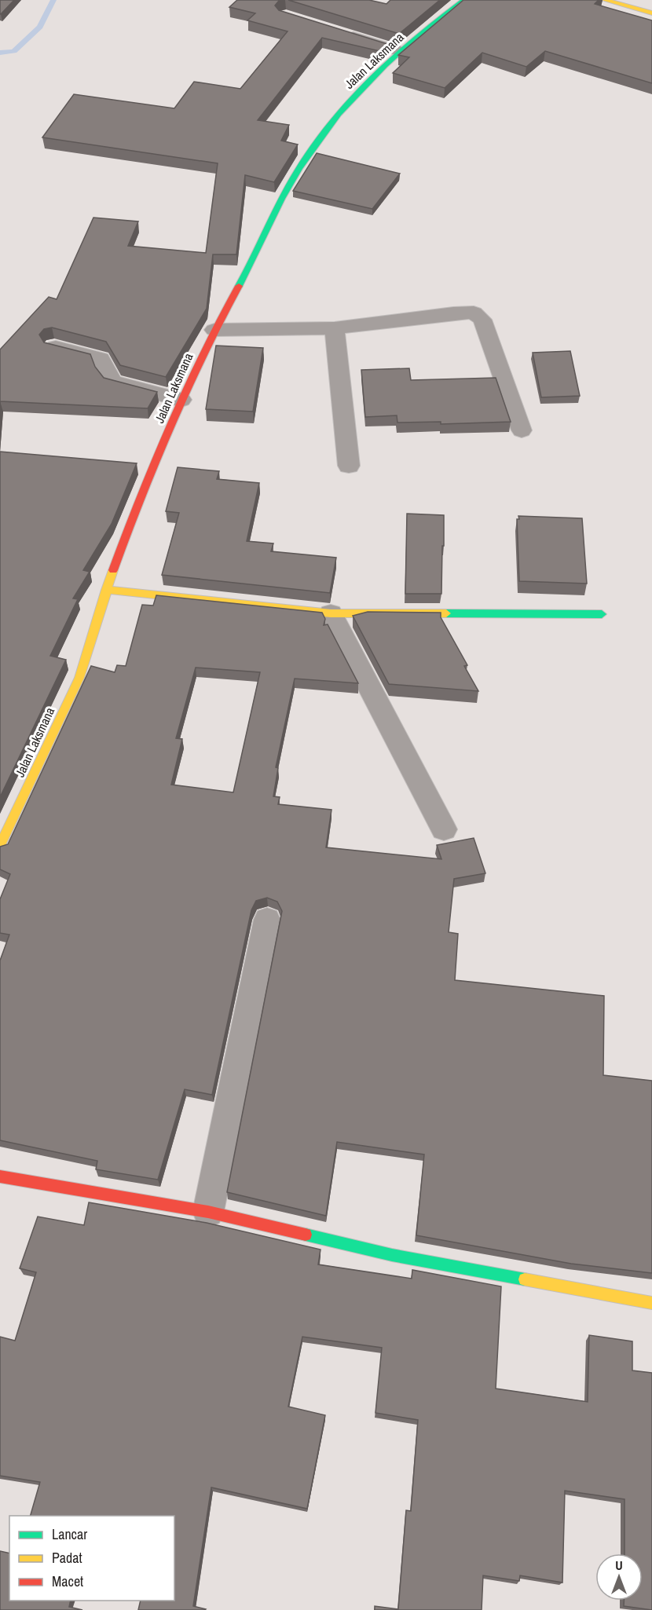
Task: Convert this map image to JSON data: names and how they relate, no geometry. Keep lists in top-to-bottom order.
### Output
{
  "streets": {
    "street": ["Jalan Laksmana"]
  },
  "legend": ["Lancar", "Padat", "Macet"],
  "north": "top"
}
